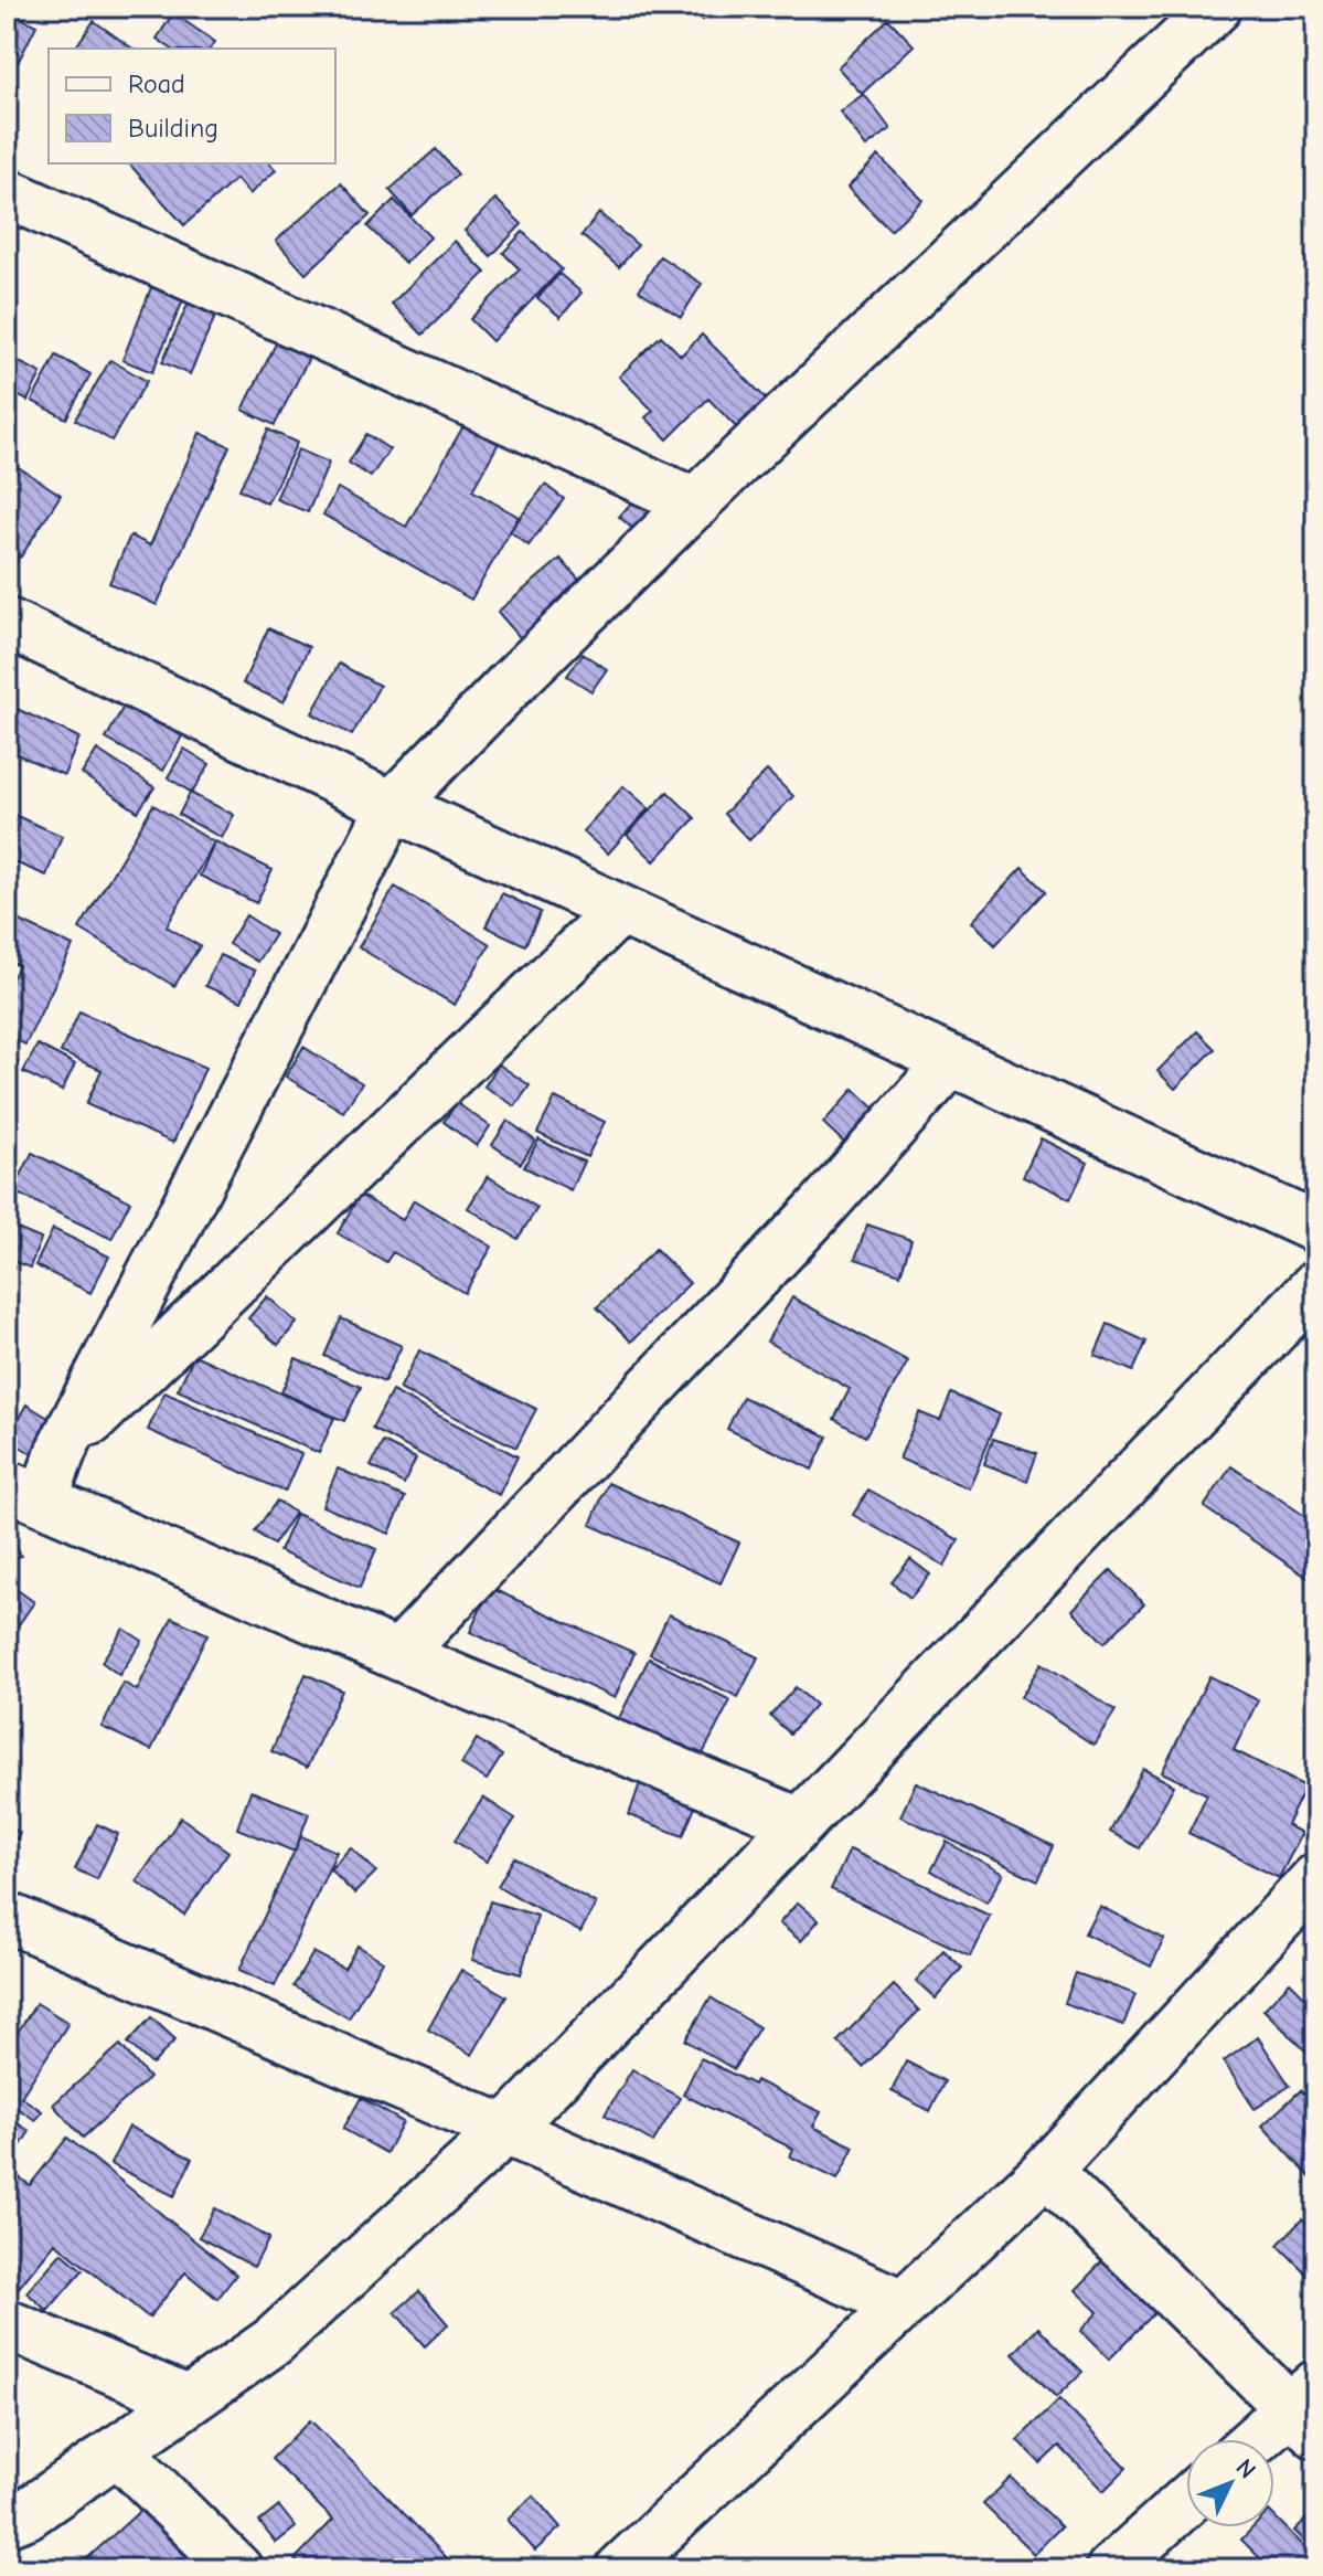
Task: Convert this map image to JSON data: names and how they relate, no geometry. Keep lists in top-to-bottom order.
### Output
{
  "legend": ["Road", "Building"],
  "north": "top right"
}
